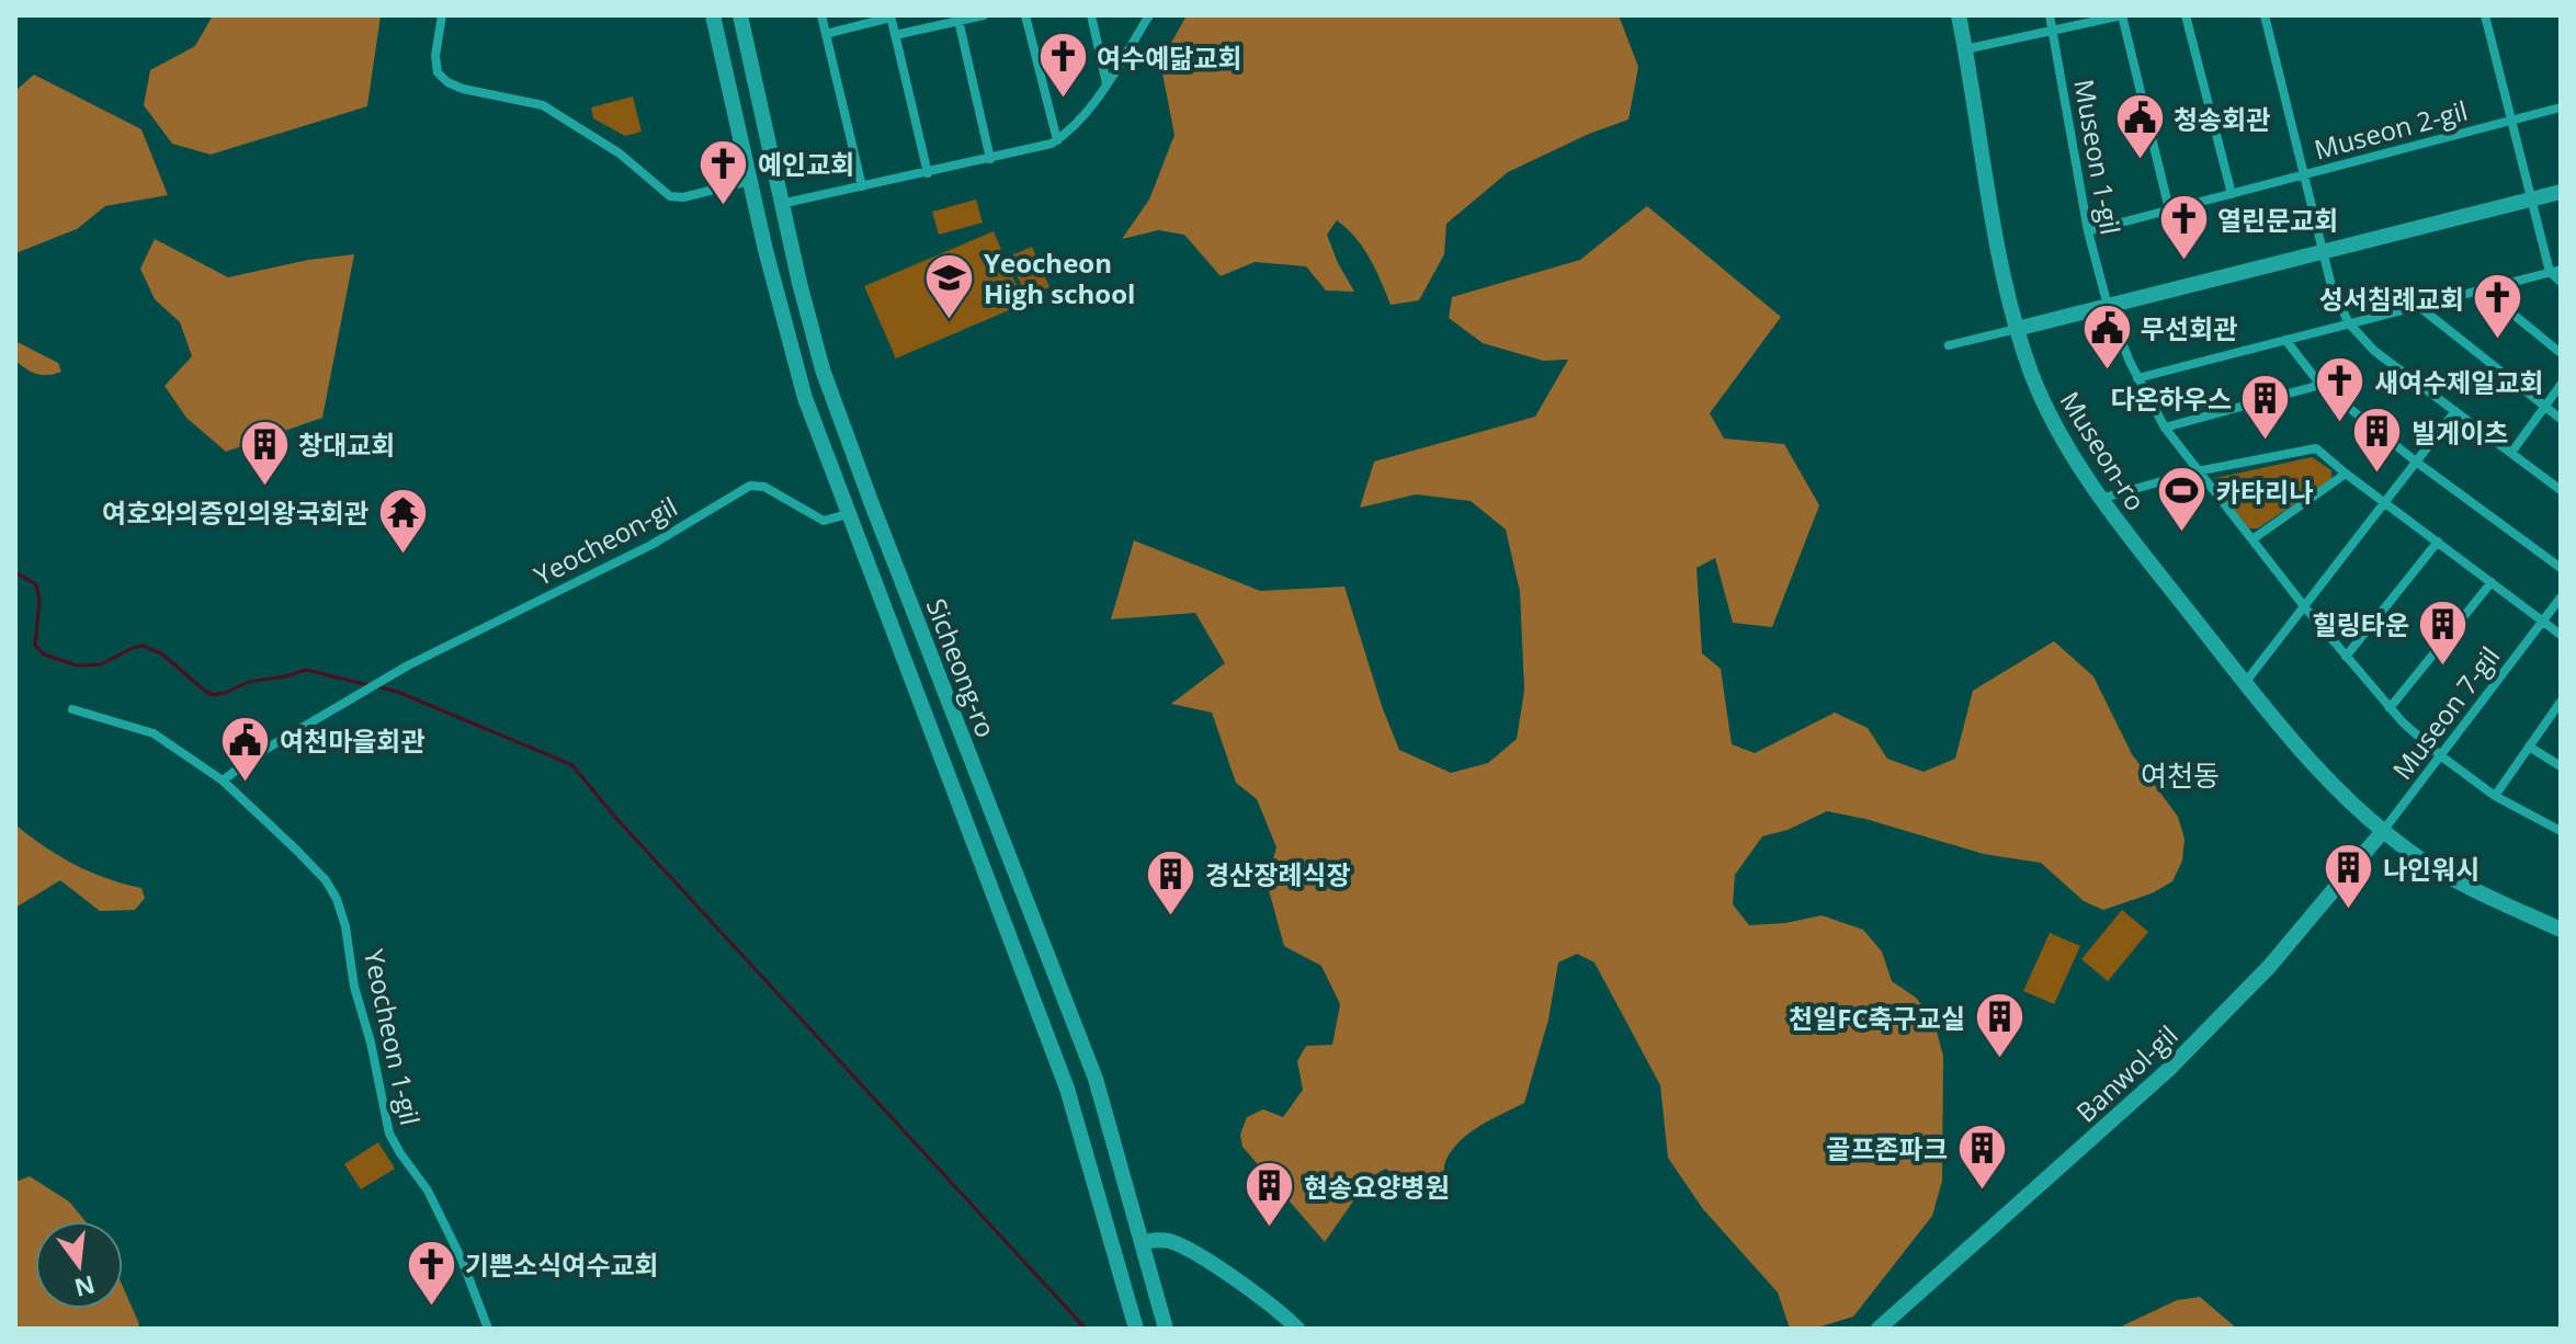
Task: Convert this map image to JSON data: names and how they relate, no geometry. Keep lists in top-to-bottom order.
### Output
{
  "streets": {
    "street": [
      "Museon 2-gil",
      "Museon 1-gil",
      "Museon-ro",
      "Yeocheon-gil",
      "Sicheong-ro",
      "Museon 7-gil",
      "Yeocheon 1-gil",
      "Banwol-gil"
    ]
  },
  "crossings": [
    ["Museon 2-gil", "Museon 1-gil"],
    ["Museon 1-gil", "Museon 7-gil"],
    ["Museon-ro", "Museon 7-gil"],
    ["Museon-ro", "Banwol-gil"],
    ["Yeocheon-gil", "Sicheong-ro"],
    ["Yeocheon-gil", "Yeocheon 1-gil"],
    ["Museon 7-gil", "Banwol-gil"]
  ],
  "districts": ["여천동"],
  "places": {
    "church": [
      "여수예닮교회",
      "예인교회",
      "열린문교회",
      "성서침례교회",
      "새여수제일교회",
      "기쁜소식여수교회"
    ],
    "public building": ["청송회관", "무선회관", "여천마을회관"],
    "school or university": ["Yeocheon High school"],
    "building": [
      "다온하우스",
      "빌게이츠",
      "창대교회",
      "힐링타운",
      "나인워시",
      "경산장례식장",
      "천일FC축구교실",
      "골프존파크",
      "현송요양병원"
    ],
    "sports": ["카타리나"],
    "temple": ["여호와의증인의왕국회관"]
  },
  "north": "bottom"
}
